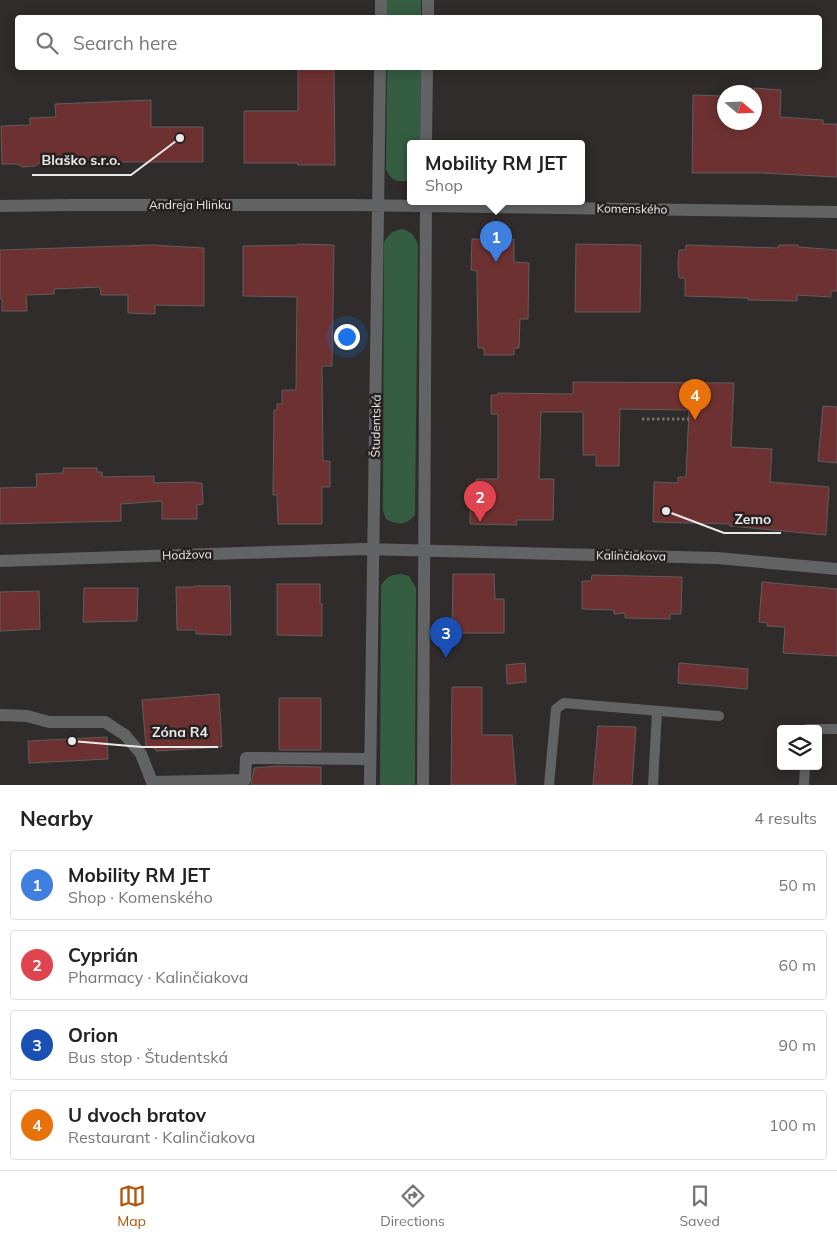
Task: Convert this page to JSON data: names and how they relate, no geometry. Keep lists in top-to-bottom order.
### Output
{
  "streets": {
    "street": [
      "Andreja Hlinku",
      "Komenského",
      "Študentská",
      "Hodžova",
      "Kalinčiakova"
    ]
  },
  "crossings": [
    ["Andreja Hlinku", "Komenského"],
    ["Andreja Hlinku", "Študentská"],
    ["Komenského", "Študentská"],
    ["Študentská", "Hodžova"],
    ["Hodžova", "Kalinčiakova"]
  ],
  "places": ["Blaško s.r.o.", "Zemo", "Zóna R4"],
  "north": "right",
  "page": {
    "search": "Search here",
    "popup": ["Mobility RM JET", "Shop"],
    "pins": [
      "1",
      "4",
      "2",
      "3"
    ],
    "heading": ["Nearby", "4 results"],
    "list": [
      {
        "mark": "1",
        "name": "Mobility RM JET",
        "note": "Shop · Komenského",
        "value": "50 m"
      },
      {
        "mark": "2",
        "name": "Cyprián",
        "note": "Pharmacy · Kalinčiakova",
        "value": "60 m"
      },
      {
        "mark": "3",
        "name": "Orion",
        "note": "Bus stop · Študentská",
        "value": "90 m"
      },
      {
        "mark": "4",
        "name": "U dvoch bratov",
        "note": "Restaurant · Kalinčiakova",
        "value": "100 m"
      }
    ],
    "nav": ["Map", "Directions", "Saved"]
  }
}
